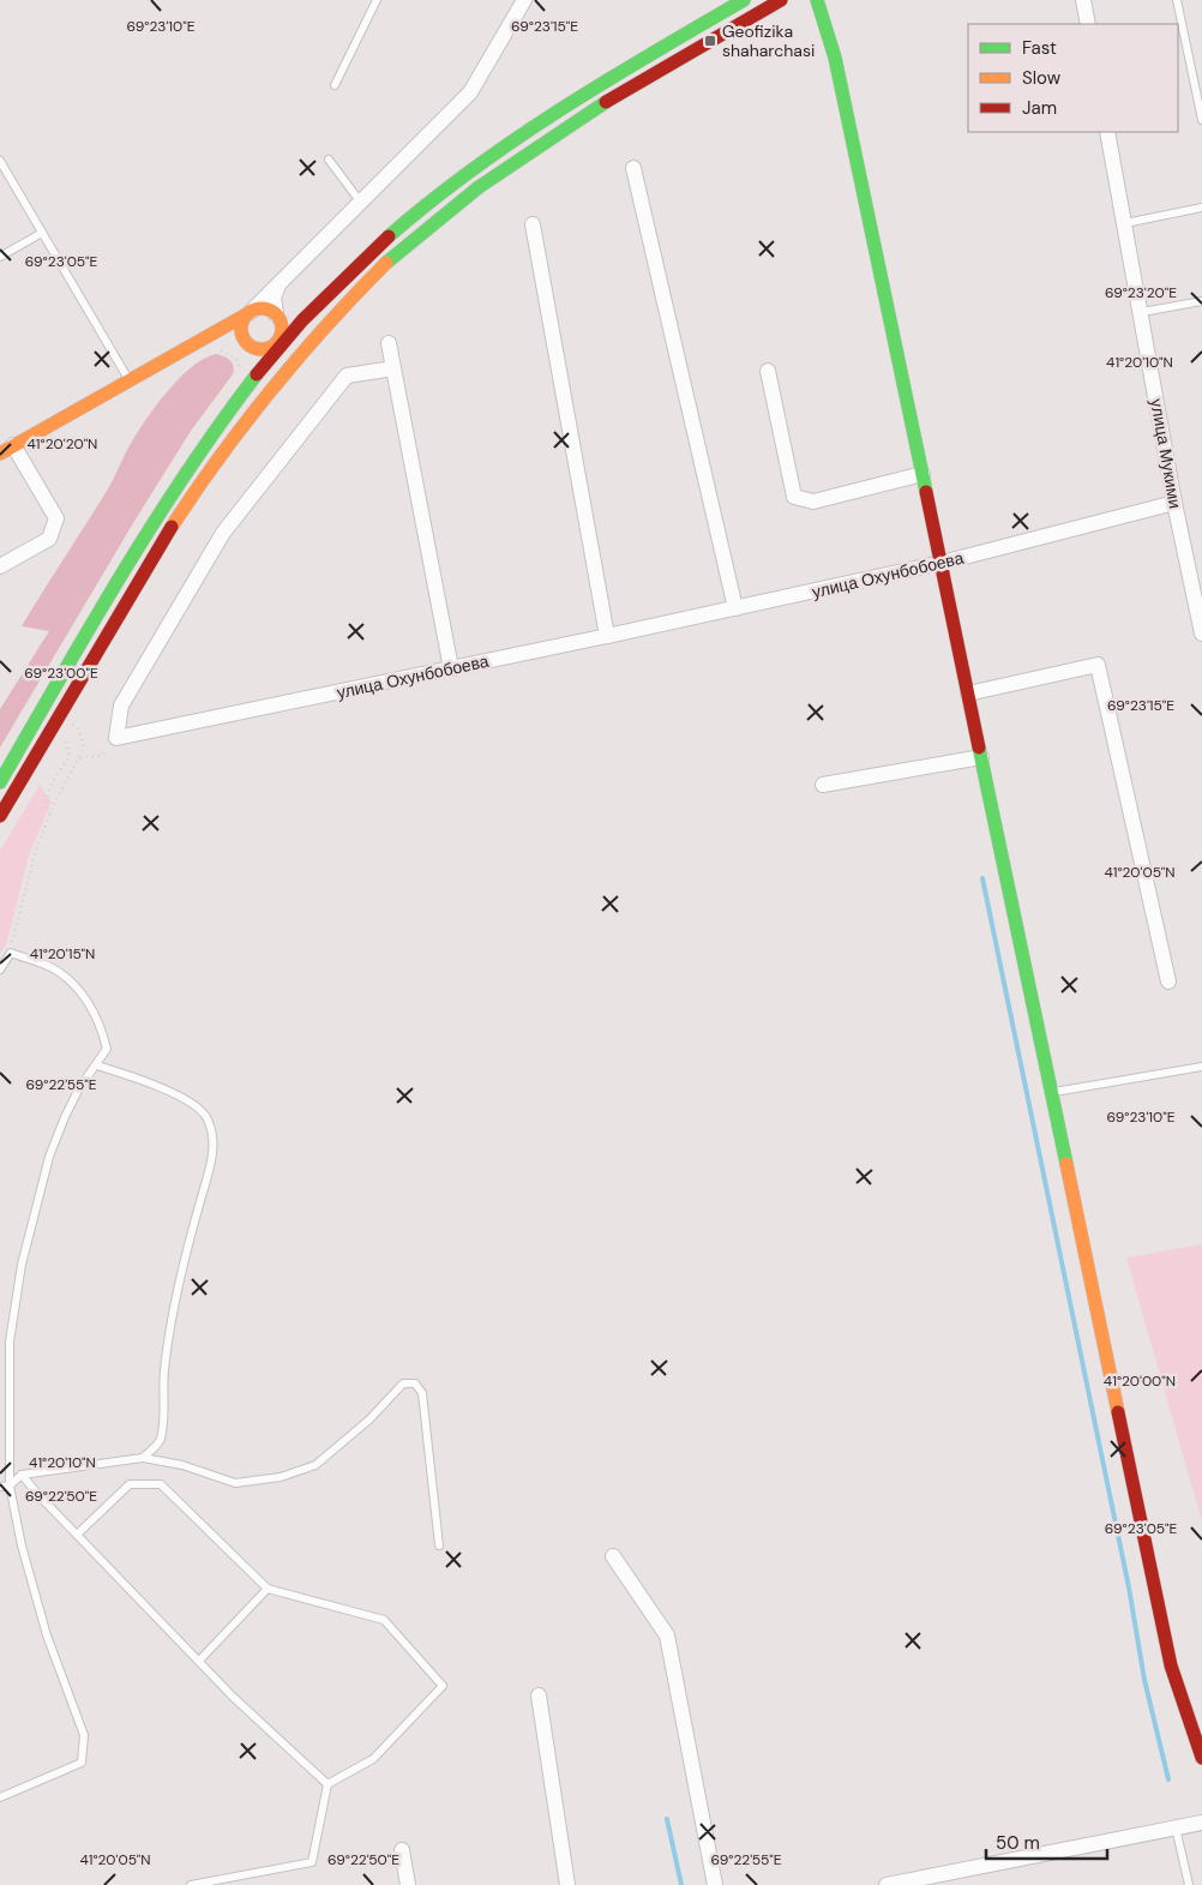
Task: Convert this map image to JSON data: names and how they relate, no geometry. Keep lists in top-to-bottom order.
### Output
{
  "streets": {
    "street": ["улица Мукими", "улица Охунбобоева"]
  },
  "crossings": [
    ["улица Мукими", "улица Охунбобоева"]
  ],
  "places": {
    "transit": ["Geofizika shaharchasi"]
  },
  "legend": ["Fast", "Slow", "Jam"],
  "scale_bar": "50 m",
  "coordinates": [
    "69°23'10\"E",
    "69°23'15\"E",
    "69°23'05\"E",
    "69°23'20\"E",
    "41°20'10\"N",
    "41°20'20\"N",
    "69°23'00\"E",
    "41°20'05\"N",
    "41°20'15\"N",
    "69°22'55\"E",
    "41°20'00\"N",
    "69°22'50\"E"
  ]
}
